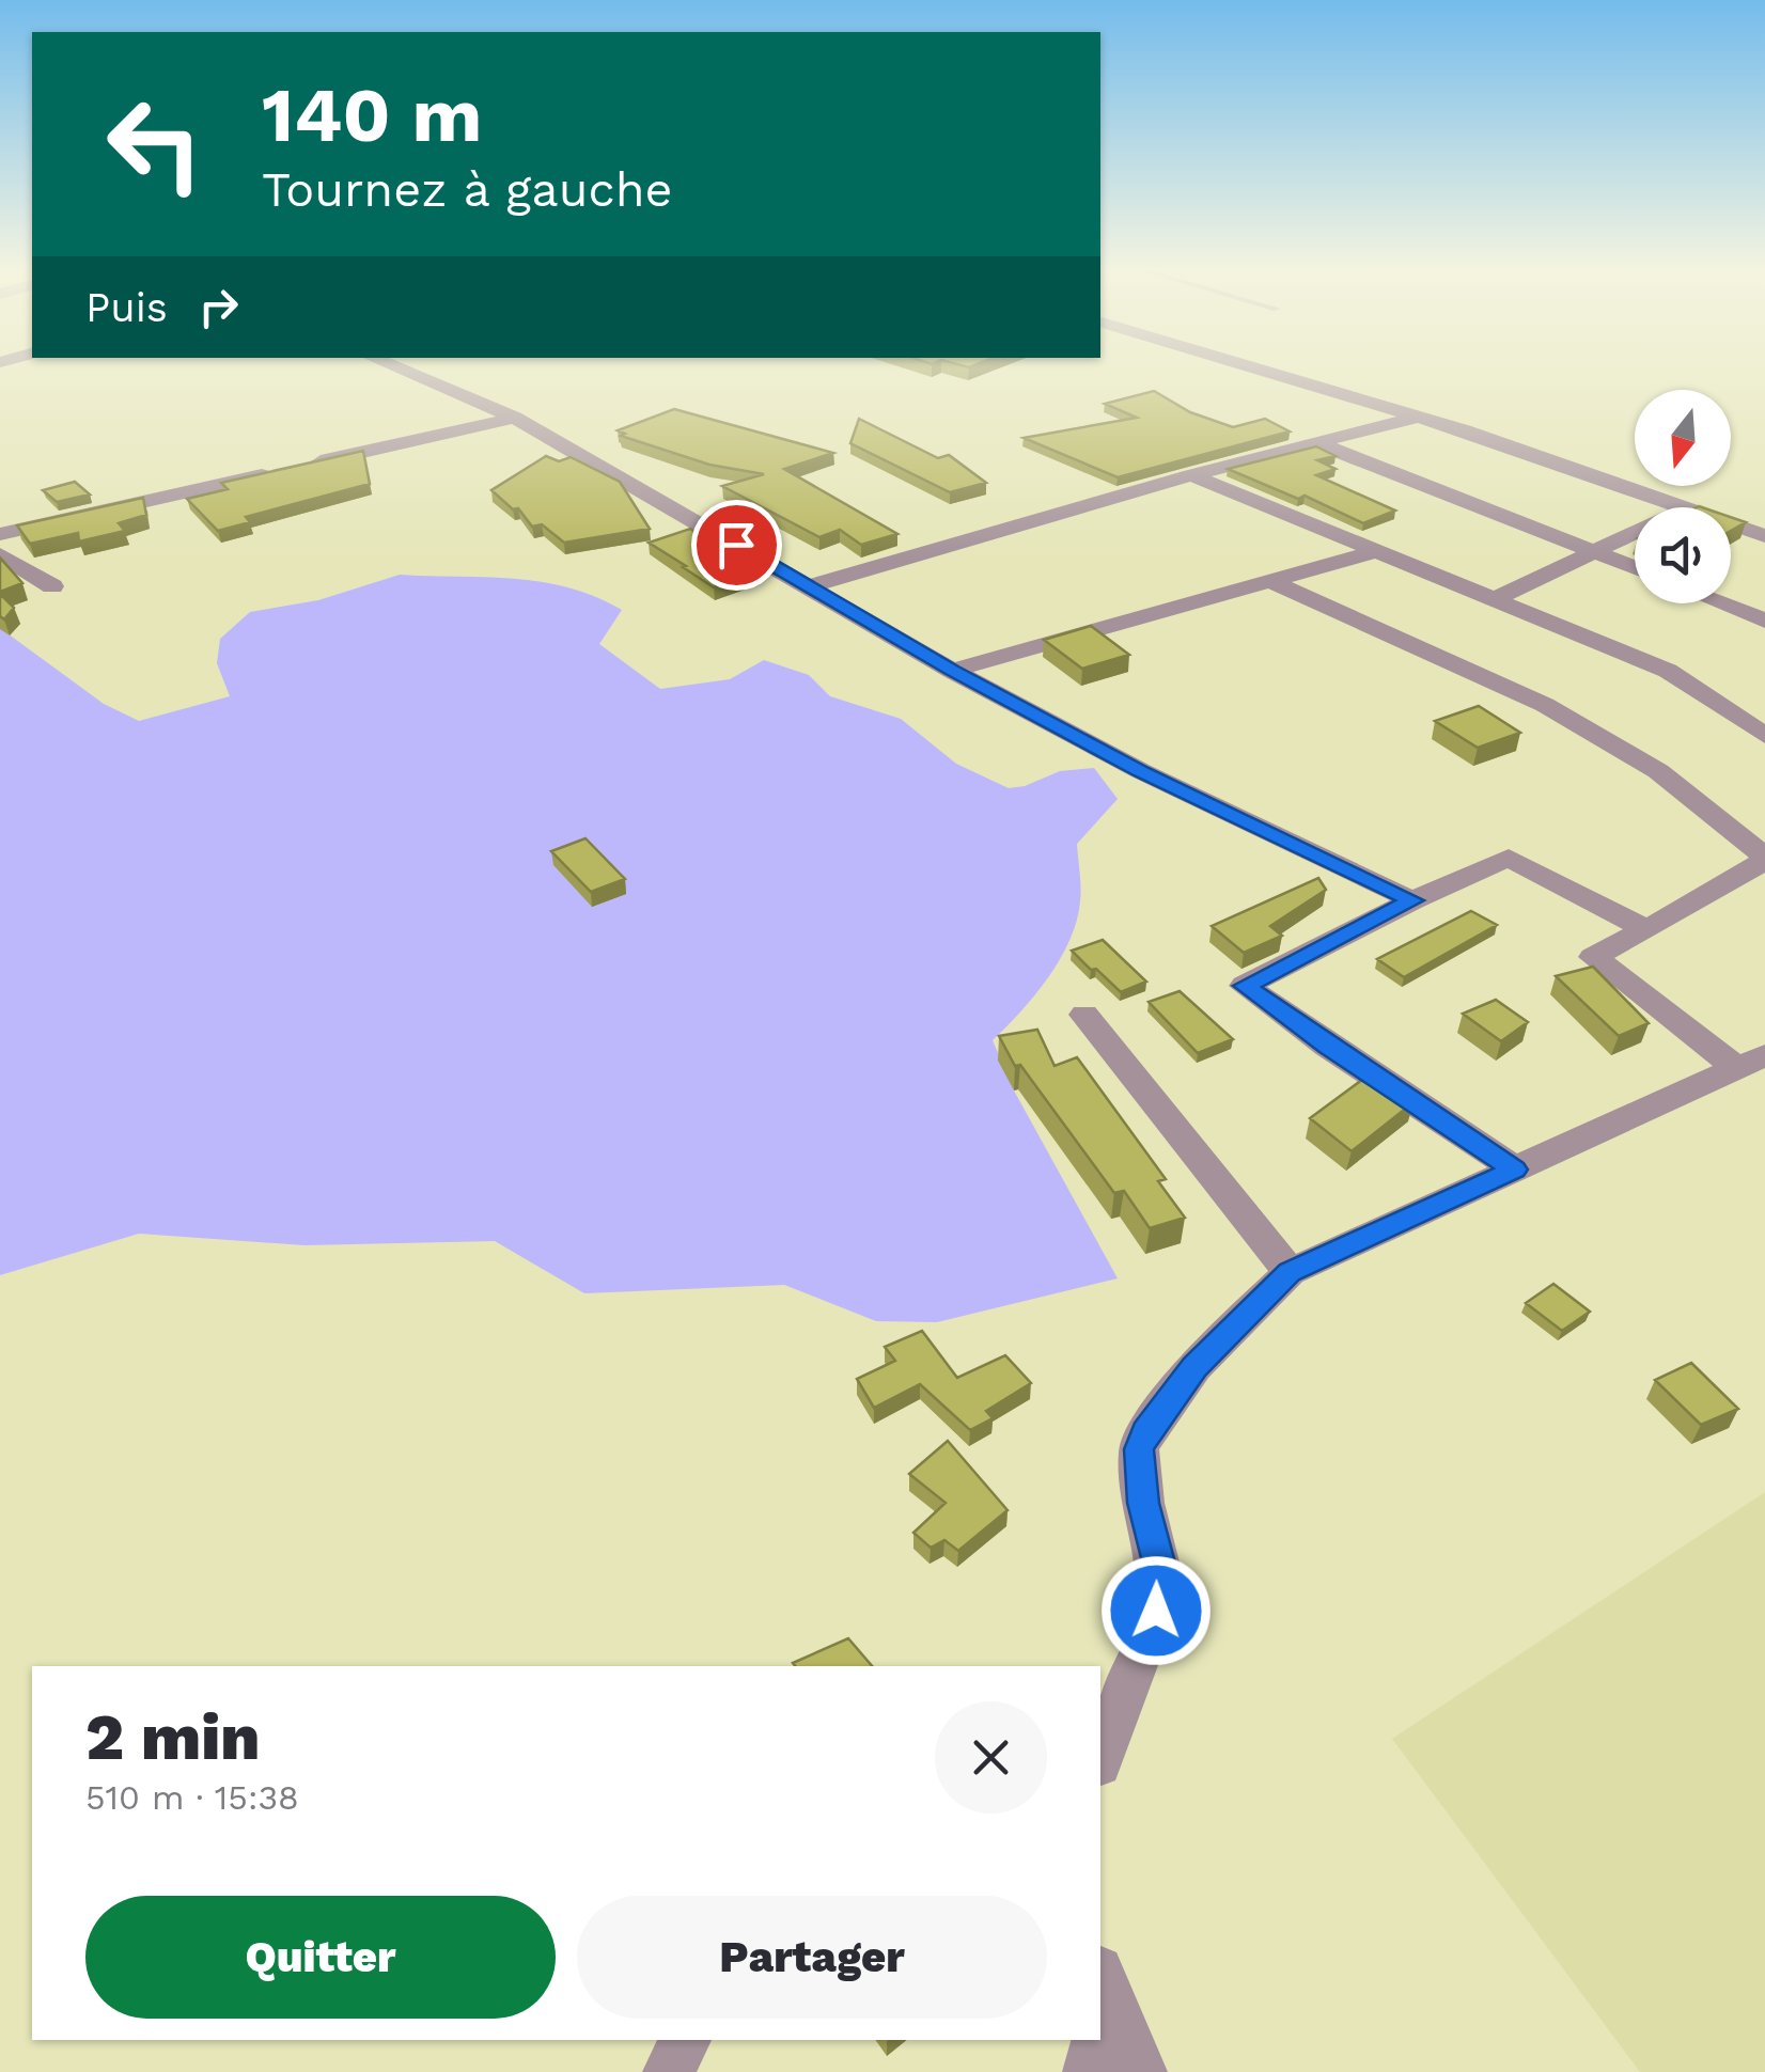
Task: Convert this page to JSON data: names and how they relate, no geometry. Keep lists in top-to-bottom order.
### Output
{
  "north": "bottom",
  "page": {
    "turn": ["140 m", "Tournez à gauche"],
    "then": "Puis",
    "heading": ["2 min", "510 m · 15:38"],
    "buttons": ["Quitter", "Partager"]
  }
}
